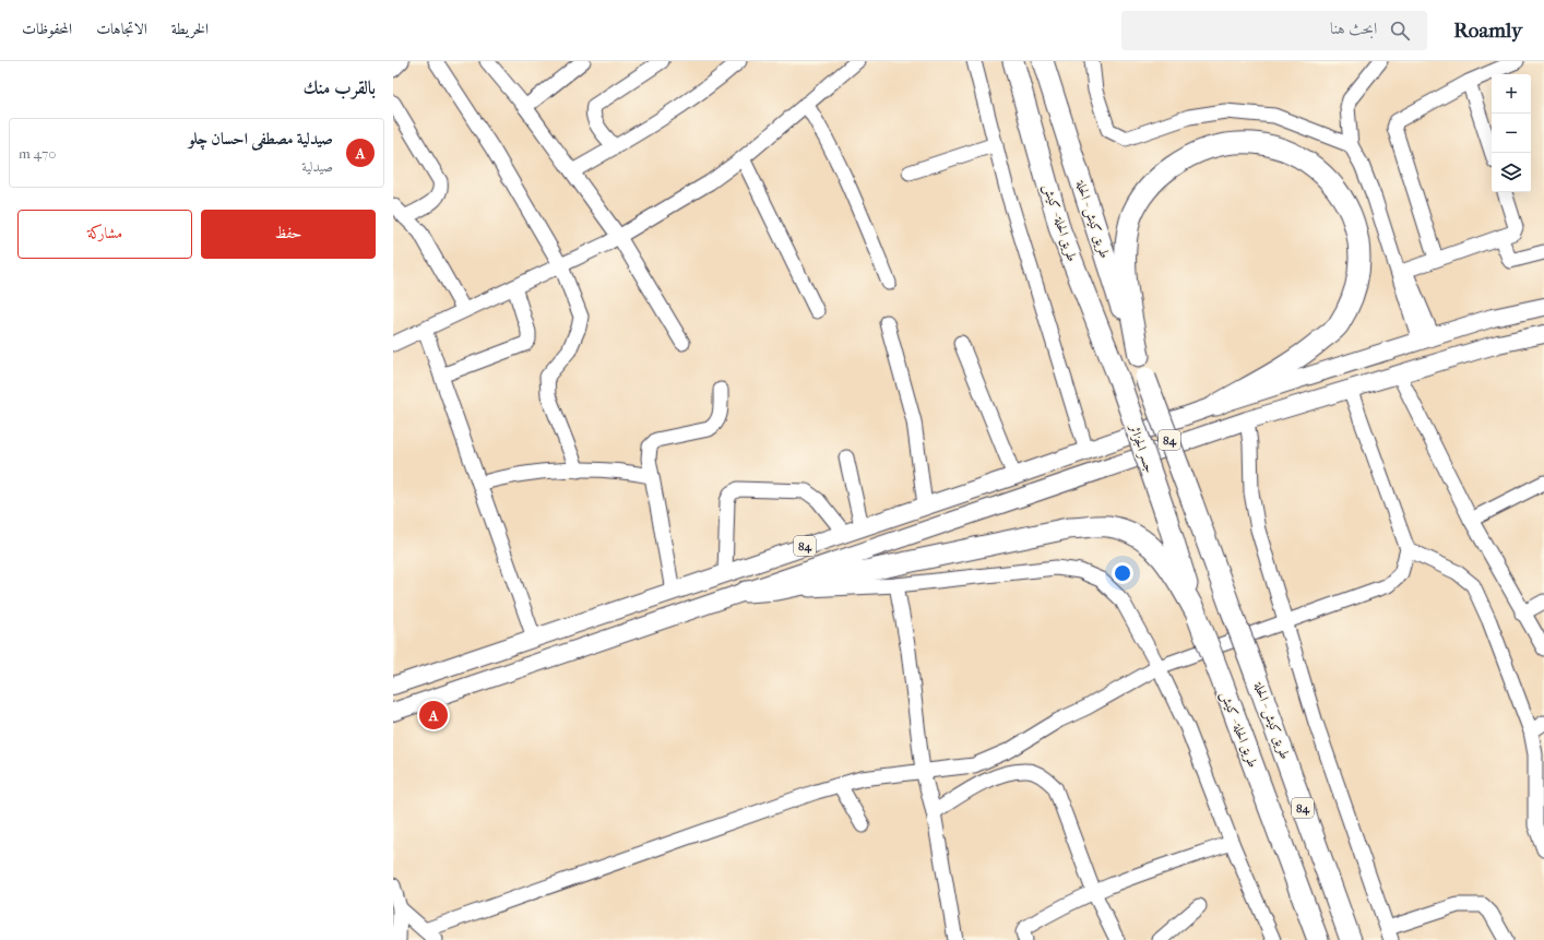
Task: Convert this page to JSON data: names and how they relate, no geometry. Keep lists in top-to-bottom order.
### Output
{
  "streets": {
    "highway": [
      "طريق كيش - الحلة",
      "طريق الحلة - كيش",
      "84",
      "جسر الجزائر"
    ]
  },
  "crossings": [
    ["طريق الحلة - كيش", "جسر الجزائر"]
  ],
  "page": {
    "header": "Roamly",
    "search": "ابحث هنا",
    "nav": ["الخريطة", "الاتجاهات", "المحفوظات"],
    "heading": "بالقرب منك",
    "map_buttons": ["+", "−"],
    "list": [
      {
        "mark": "A",
        "name": "صيدلية مصطفى احسان چلو",
        "note": "صيدلية",
        "value": "470 m"
      }
    ],
    "buttons": ["حفظ", "مشاركة"],
    "pins": "A"
  }
}
